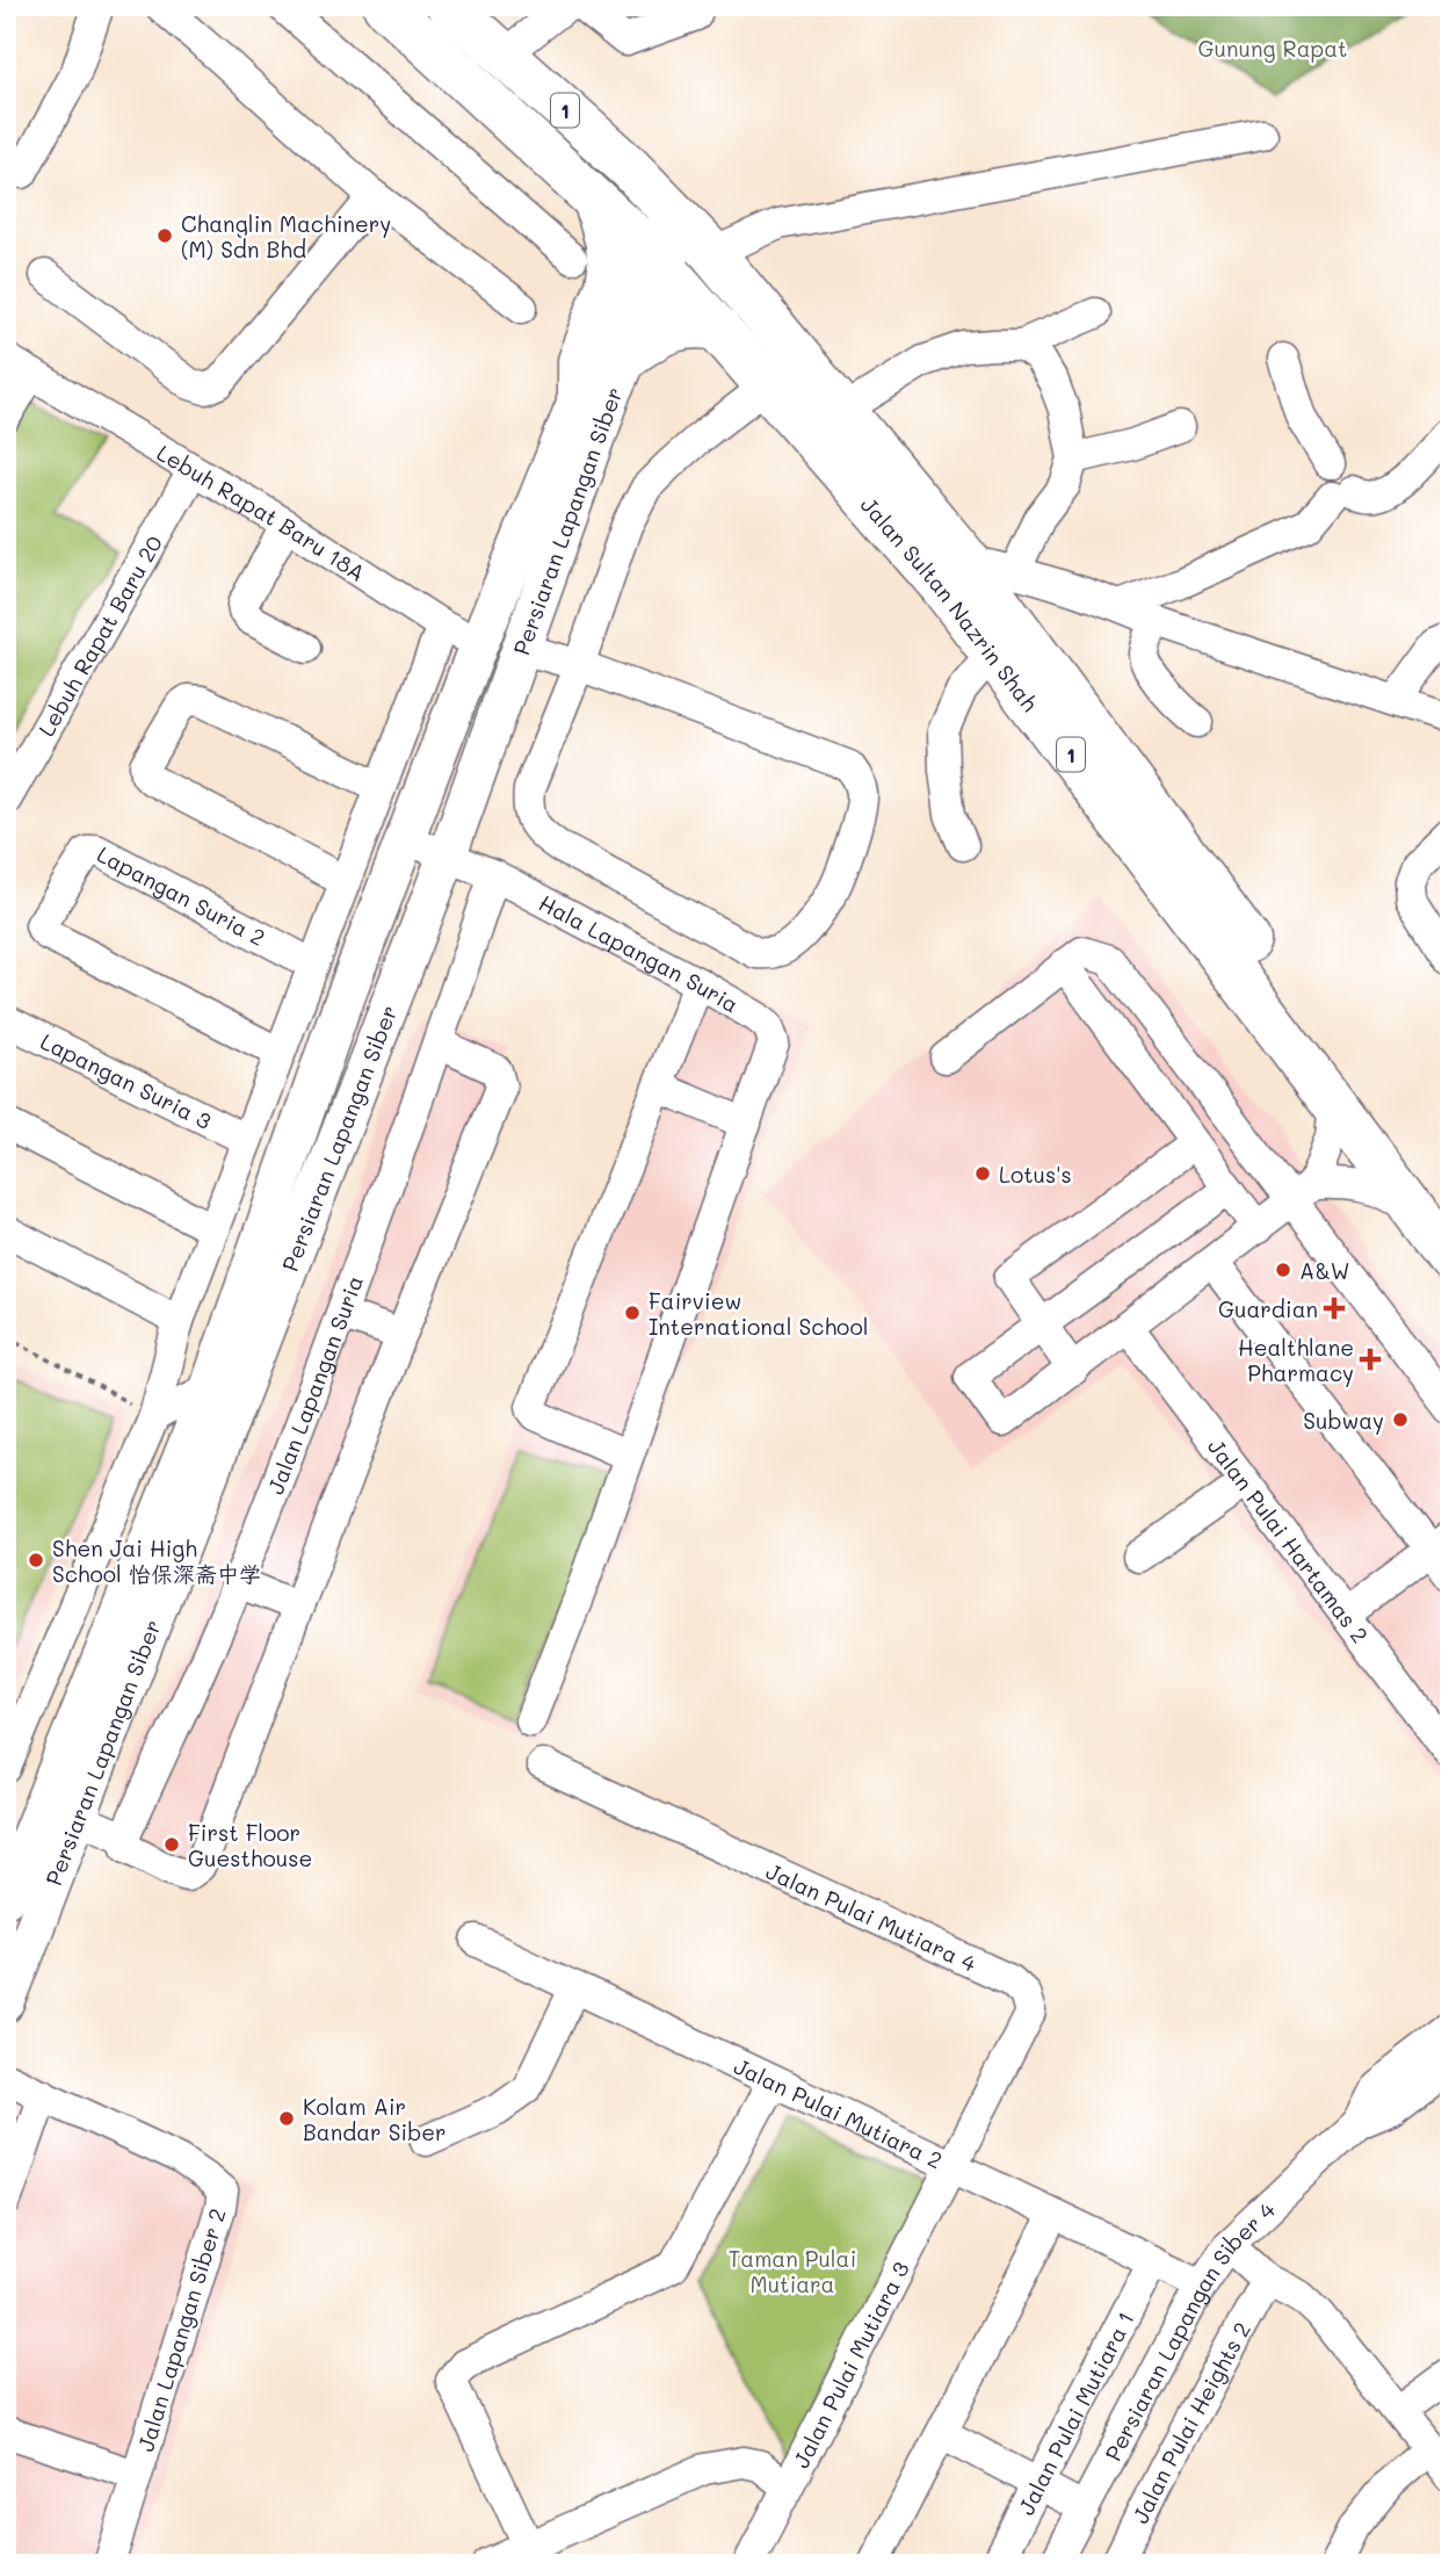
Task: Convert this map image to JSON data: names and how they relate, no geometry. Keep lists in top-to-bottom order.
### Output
{
  "streets": {
    "highway": ["1", "Jalan Sultan Nazrin Shah"],
    "main road": ["Persiaran Lapangan Siber"],
    "street": [
      "Lebuh Rapat Baru 18A",
      "Lebuh Rapat Baru 20",
      "Lapangan Suria 2",
      "Hala Lapangan Suria",
      "Lapangan Suria 3",
      "Jalan Lapangan Suria",
      "Jalan Pulai Hartamas 2",
      "Jalan Pulai Mutiara 4",
      "Jalan Pulai Mutiara 2",
      "Jalan Lapangan Siber 2",
      "Persiaran Lapangan Siber 4",
      "Jalan Pulai Mutiara 3",
      "Jalan Pulai Mutiara 1",
      "Jalan Pulai Heights 2"
    ]
  },
  "crossings": [
    ["Lebuh Rapat Baru 18A", "Persiaran Lapangan Siber"],
    ["Lebuh Rapat Baru 18A", "Lebuh Rapat Baru 20"],
    ["Persiaran Lapangan Siber", "Jalan Sultan Nazrin Shah"],
    ["Persiaran Lapangan Siber", "Hala Lapangan Suria"],
    ["Hala Lapangan Suria", "Jalan Lapangan Suria"],
    ["Jalan Pulai Mutiara 4", "Jalan Pulai Mutiara 2"],
    ["Jalan Pulai Mutiara 4", "Jalan Pulai Mutiara 3"],
    ["Jalan Pulai Mutiara 2", "Persiaran Lapangan Siber 4"],
    ["Jalan Pulai Mutiara 2", "Jalan Pulai Mutiara 3"],
    ["Jalan Pulai Mutiara 2", "Jalan Pulai Mutiara 1"]
  ],
  "parks": ["Gunung Rapat", "Taman Pulai Mutiara"],
  "places": {
    "other": [
      "Changlin Machinery (M) Sdn Bhd",
      "Lotus's",
      "A&W",
      "Fairview International School",
      "Subway",
      "Shen Jai High School 怡保深斋中学",
      "First Floor Guesthouse",
      "Kolam Air Bandar Siber"
    ],
    "health": ["Guardian", "Healthlane Pharmacy"]
  }
}
